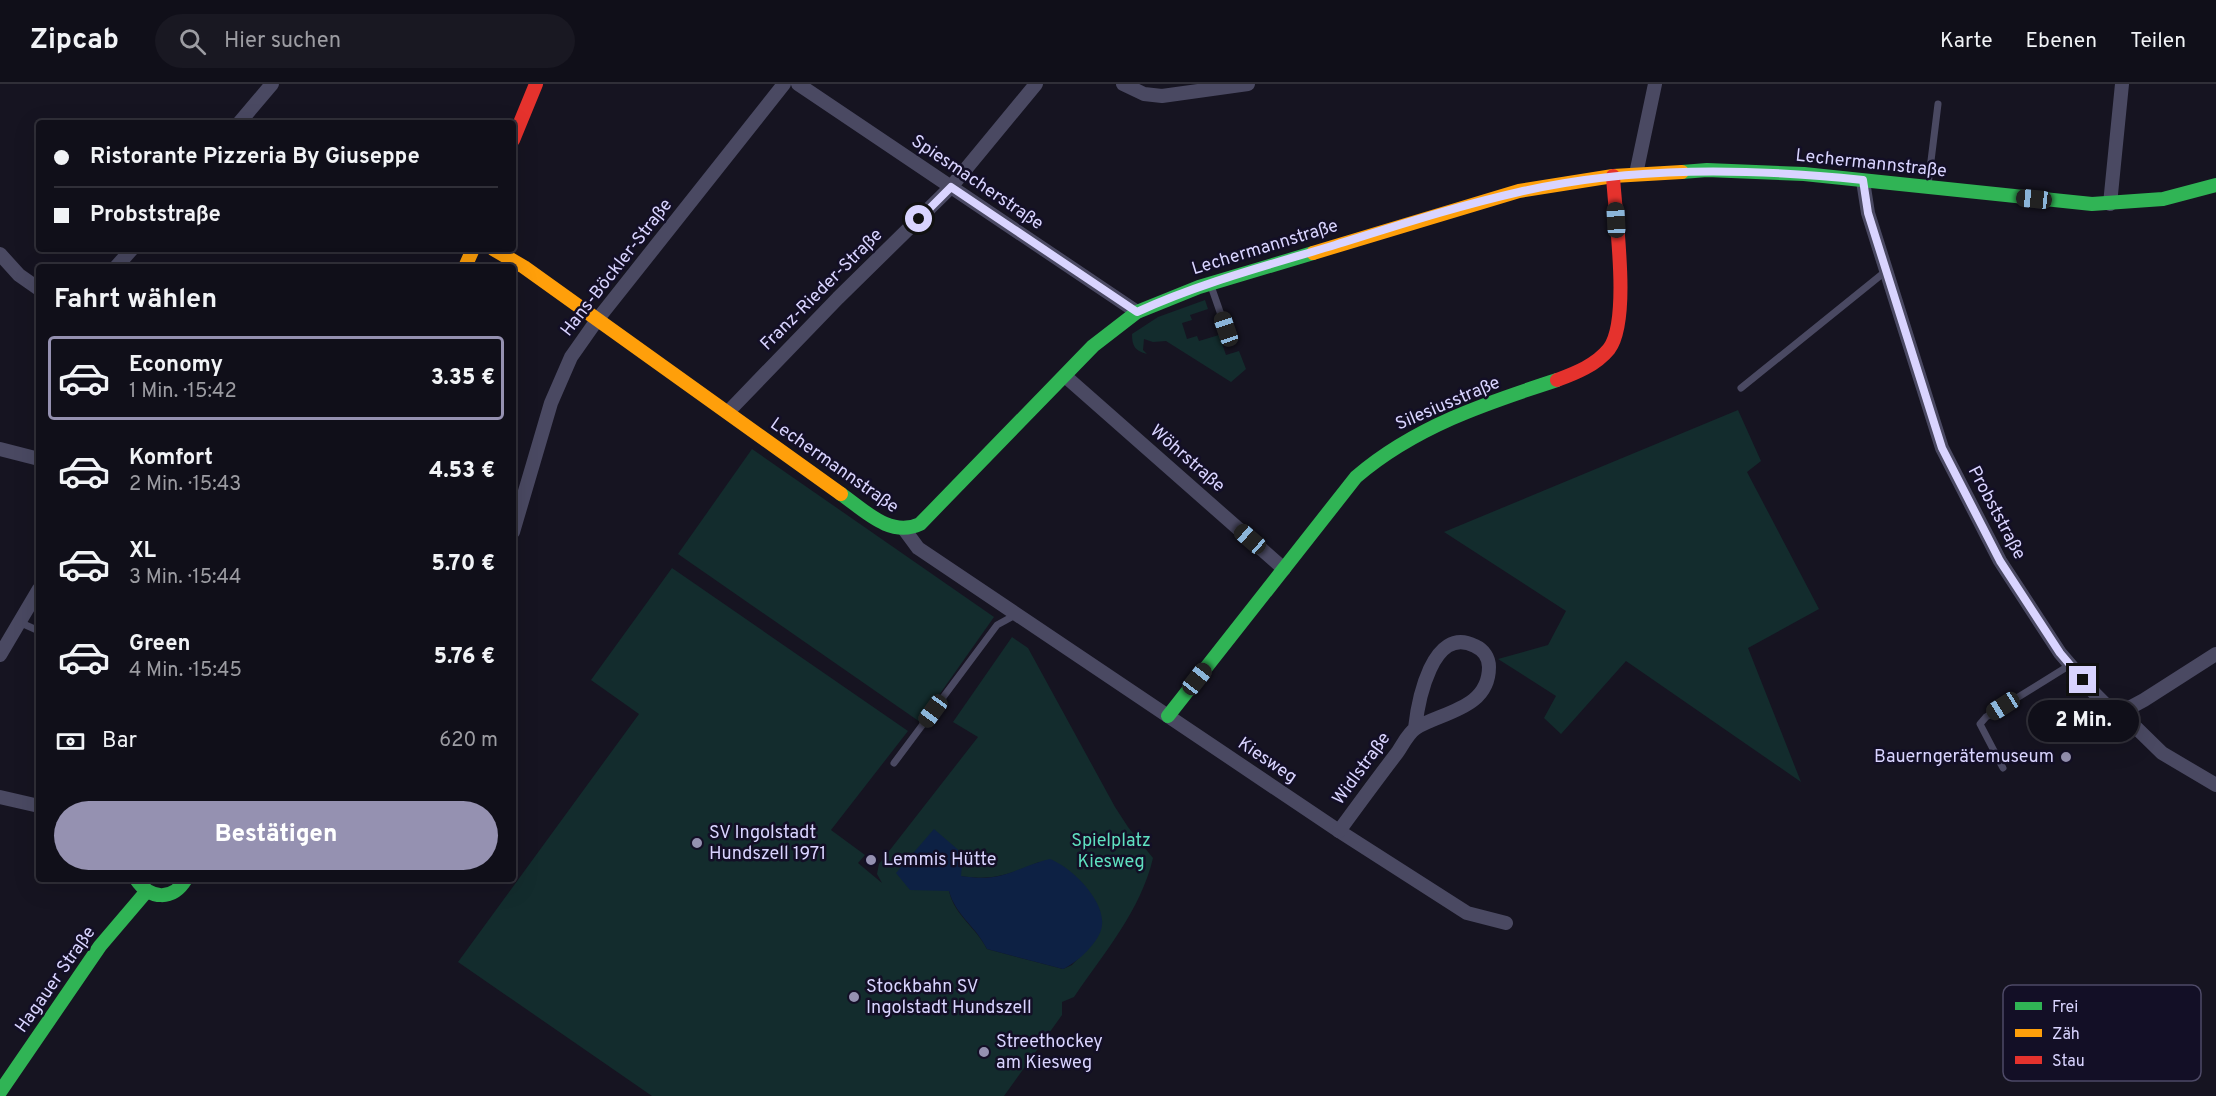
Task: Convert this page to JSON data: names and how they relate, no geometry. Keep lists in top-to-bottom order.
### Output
{
  "streets": {
    "street": [
      "Lechermannstraße",
      "Spiesmacherstraße",
      "Hans-Böckler-Straße",
      "Franz-Rieder-Straße",
      "Silesiusstraße",
      "Wöhrstraße",
      "Probststraße",
      "Kiesweg",
      "Widlstraße",
      "Hagauer Straße"
    ]
  },
  "crossings": [
    ["Lechermannstraße", "Spiesmacherstraße"],
    ["Lechermannstraße", "Hans-Böckler-Straße"],
    ["Lechermannstraße", "Franz-Rieder-Straße"],
    ["Lechermannstraße", "Silesiusstraße"],
    ["Lechermannstraße", "Wöhrstraße"],
    ["Lechermannstraße", "Probststraße"],
    ["Lechermannstraße", "Kiesweg"],
    ["Spiesmacherstraße", "Franz-Rieder-Straße"],
    ["Silesiusstraße", "Wöhrstraße"],
    ["Silesiusstraße", "Kiesweg"],
    ["Kiesweg", "Widlstraße"]
  ],
  "parks": ["Spielplatz Kiesweg"],
  "places": [
    "Bauerngerätemuseum",
    "SV Ingolstadt Hundszell 1971",
    "Lemmis Hütte",
    "Stockbahn SV Ingolstadt Hundszell",
    "Streethockey am Kiesweg"
  ],
  "legend": ["Frei", "Zäh", "Stau"],
  "page": {
    "header": "Zipcab",
    "search": "Hier suchen",
    "nav": ["Karte", "Ebenen", "Teilen"],
    "banner": ["Ristorante Pizzeria By Giuseppe", "Probststraße"],
    "heading": "Fahrt wählen",
    "list": [
      {
        "name": "Economy",
        "note": "1 Min. · 15:42",
        "value": "3.35 €"
      },
      {
        "name": "Komfort",
        "note": "2 Min. · 15:43",
        "value": "4.53 €"
      },
      {
        "name": "XL",
        "note": "3 Min. · 15:44",
        "value": "5.70 €"
      },
      {
        "name": "Green",
        "note": "4 Min. · 15:45",
        "value": "5.76 €"
      }
    ],
    "bubble": "2 Min.",
    "pay": ["Bar", "620 m"],
    "buttons": "Bestätigen"
  }
}
